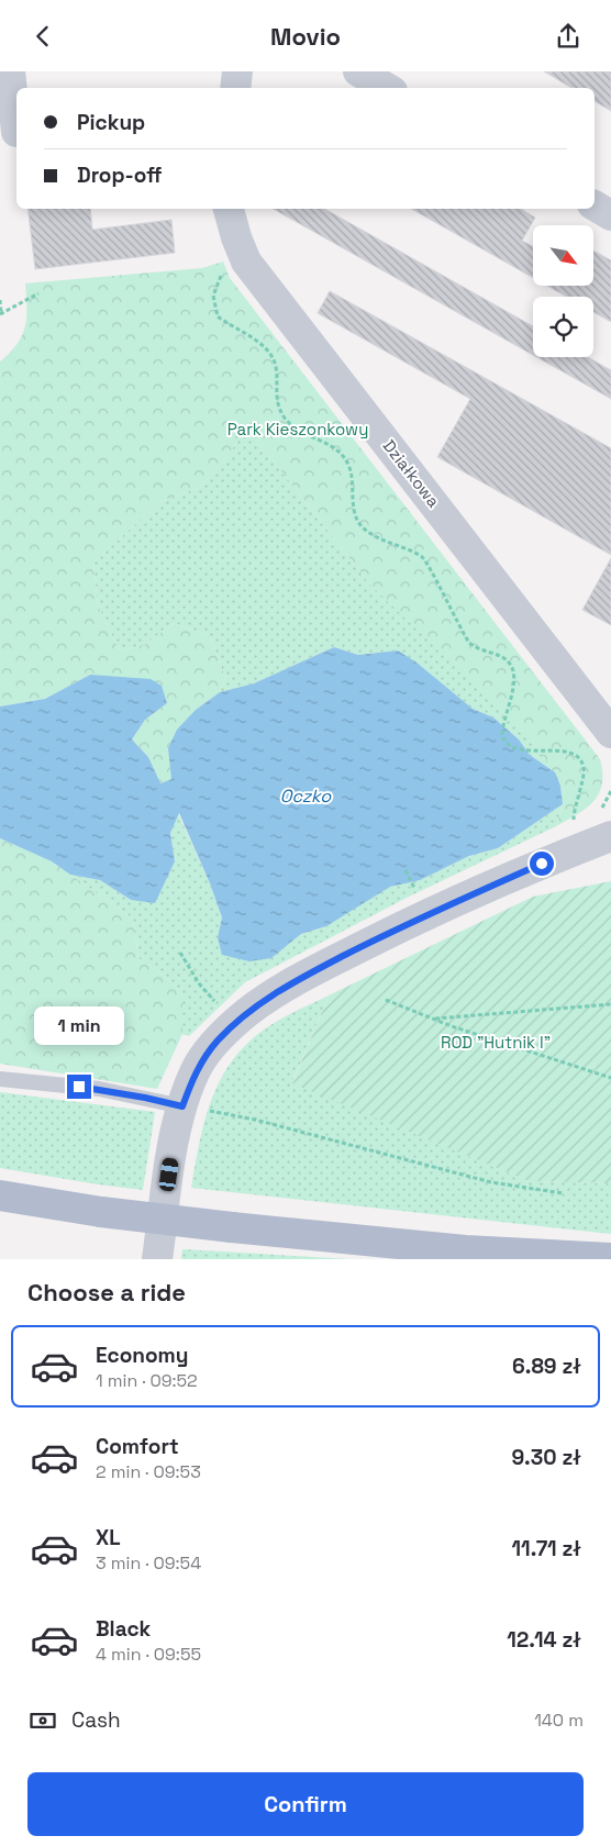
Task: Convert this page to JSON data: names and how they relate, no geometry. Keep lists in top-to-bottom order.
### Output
{
  "streets": {
    "street": ["Działkowa"]
  },
  "water": ["Oczko"],
  "parks": ["Park Kieszonkowy", "ROD \"Hutnik I\""],
  "north": "bottom right",
  "page": {
    "header": "Movio",
    "banner": ["Pickup", "Drop-off"],
    "bubble": "1 min",
    "heading": "Choose a ride",
    "list": [
      {
        "name": "Economy",
        "note": "1 min · 09:52",
        "value": "6.89 zł"
      },
      {
        "name": "Comfort",
        "note": "2 min · 09:53",
        "value": "9.30 zł"
      },
      {
        "name": "XL",
        "note": "3 min · 09:54",
        "value": "11.71 zł"
      },
      {
        "name": "Black",
        "note": "4 min · 09:55",
        "value": "12.14 zł"
      }
    ],
    "pay": ["Cash", "140 m"],
    "buttons": "Confirm"
  }
}
